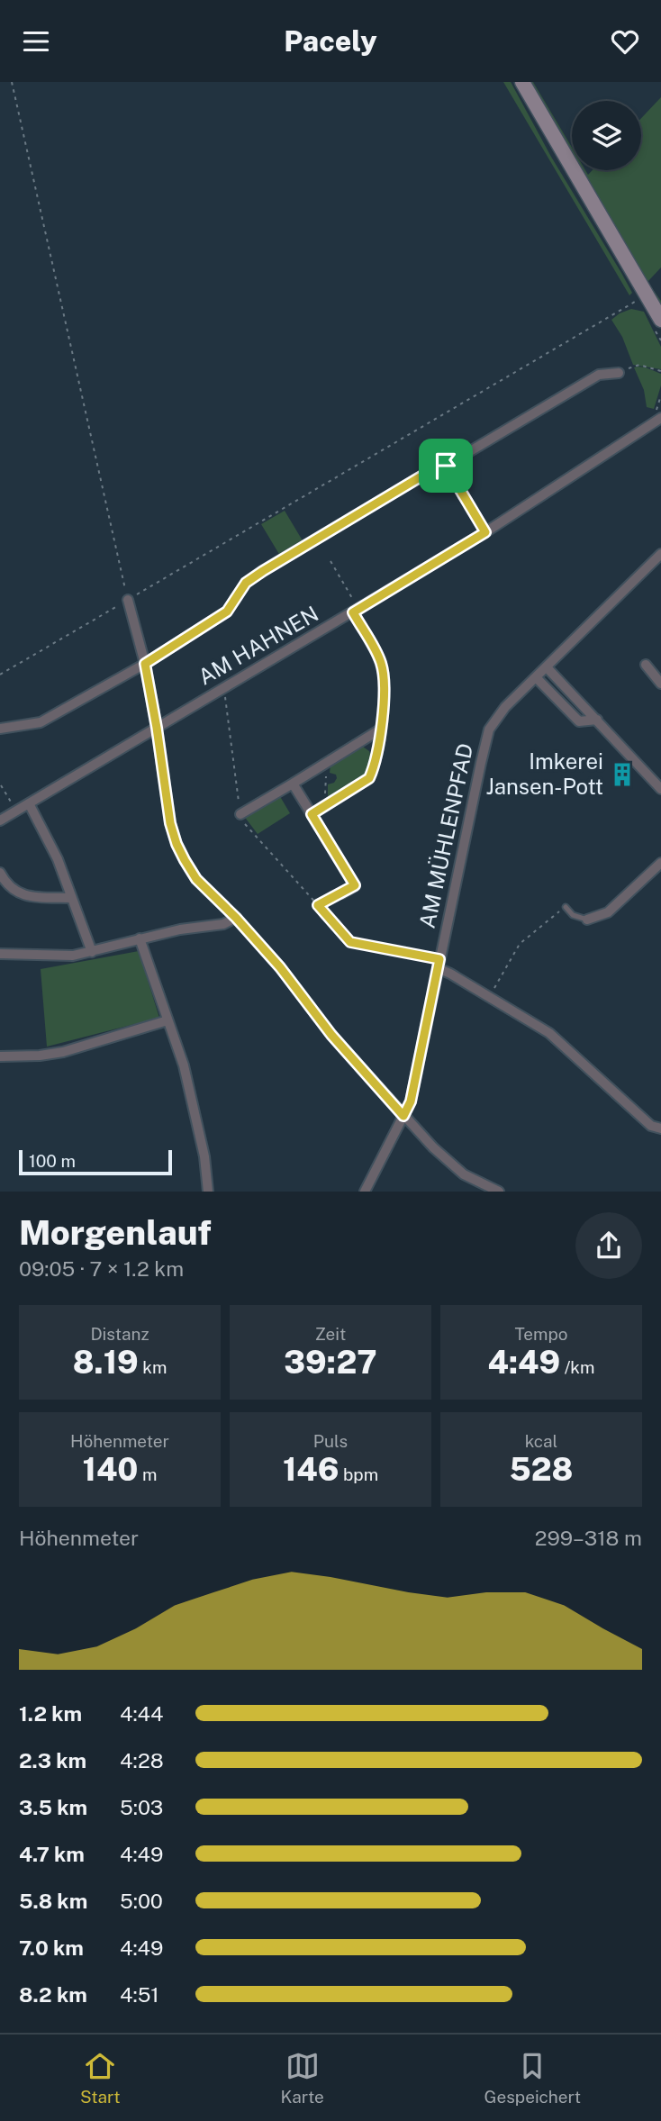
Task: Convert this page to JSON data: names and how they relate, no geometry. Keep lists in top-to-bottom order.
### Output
{
  "streets": {
    "street": ["AM HAHNEN", "AM MÜHLENPFAD"]
  },
  "places": {
    "building": ["Imkerei Jansen-Pott"]
  },
  "scale_bar": "100 m",
  "page": {
    "header": "Pacely",
    "scale": "100 m",
    "heading": ["Morgenlauf", "09:05 · 7 × 1.2 km"],
    "stats": [
      ["Distanz", "8.19 km"],
      ["Zeit", "39:27"],
      ["Tempo", "4:49 /km"],
      ["Höhenmeter", "140 m"],
      ["Puls", "146 bpm"],
      ["kcal", "528"]
    ],
    "chart": ["Höhenmeter", "299–318 m"],
    "list": [
      {
        "name": "1.2 km",
        "note": "4:44"
      },
      {
        "name": "2.3 km",
        "note": "4:28"
      },
      {
        "name": "3.5 km",
        "note": "5:03"
      },
      {
        "name": "4.7 km",
        "note": "4:49"
      },
      {
        "name": "5.8 km",
        "note": "5:00"
      },
      {
        "name": "7.0 km",
        "note": "4:49"
      },
      {
        "name": "8.2 km",
        "note": "4:51"
      }
    ],
    "tabs": ["Start", "Karte", "Gespeichert"]
  }
}
